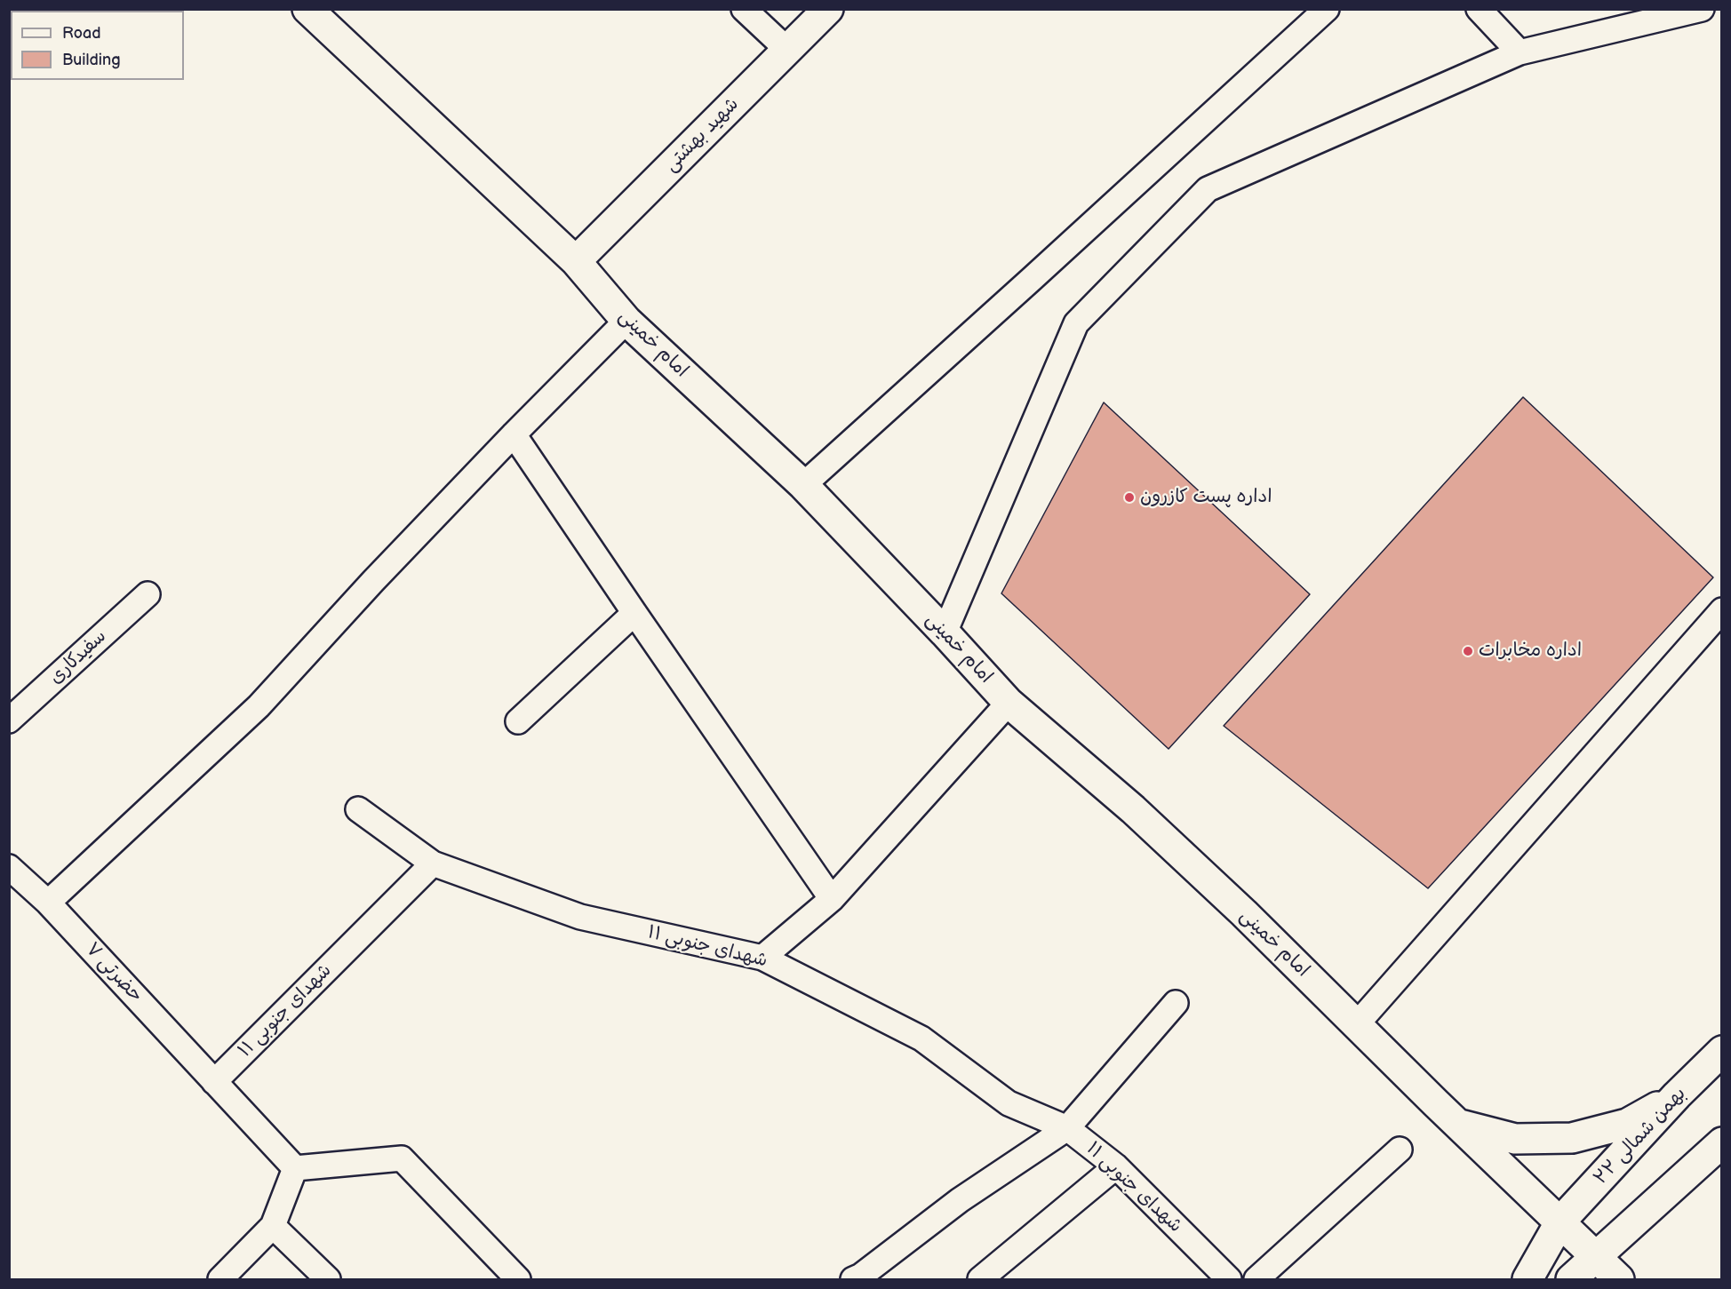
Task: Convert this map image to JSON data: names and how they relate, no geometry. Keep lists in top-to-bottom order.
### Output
{
  "streets": {
    "main road": ["شهید بهشتی", "امام خمینی", "۲۲ بهمن شمالی"],
    "street": ["سفیدکاری", "۱۱ شهدای جنوبی", "حضرتی ۷"]
  },
  "crossings": [
    ["شهید بهشتی", "امام خمینی"],
    ["امام خمینی", "۲۲ بهمن شمالی"],
    ["۱۱ شهدای جنوبی", "حضرتی ۷"]
  ],
  "places": ["اداره پست کازرون", "اداره مخابرات"],
  "legend": ["Road", "Building"]
}
